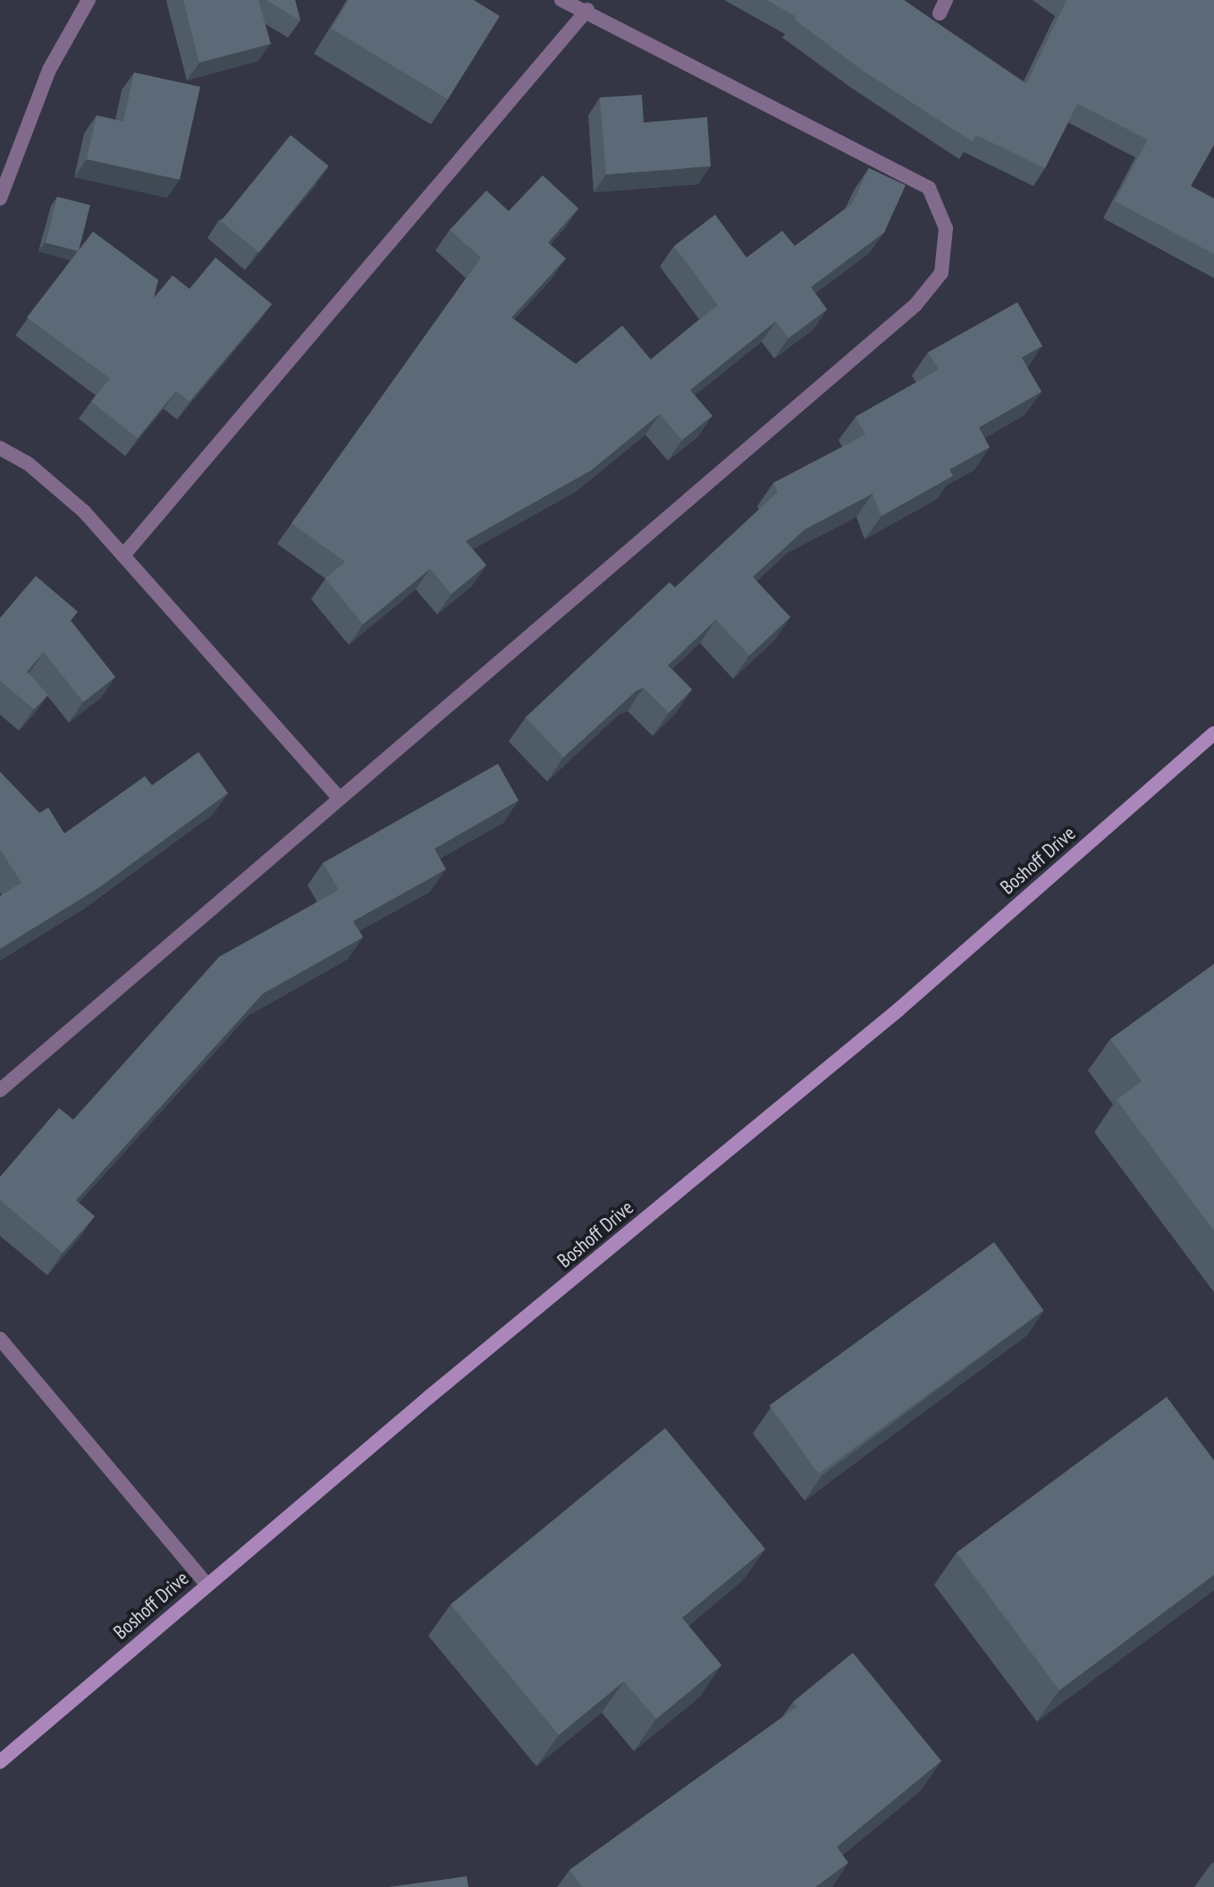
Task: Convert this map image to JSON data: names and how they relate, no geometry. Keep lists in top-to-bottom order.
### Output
{
  "streets": {
    "main road": ["Boshoff Drive"]
  }
}
